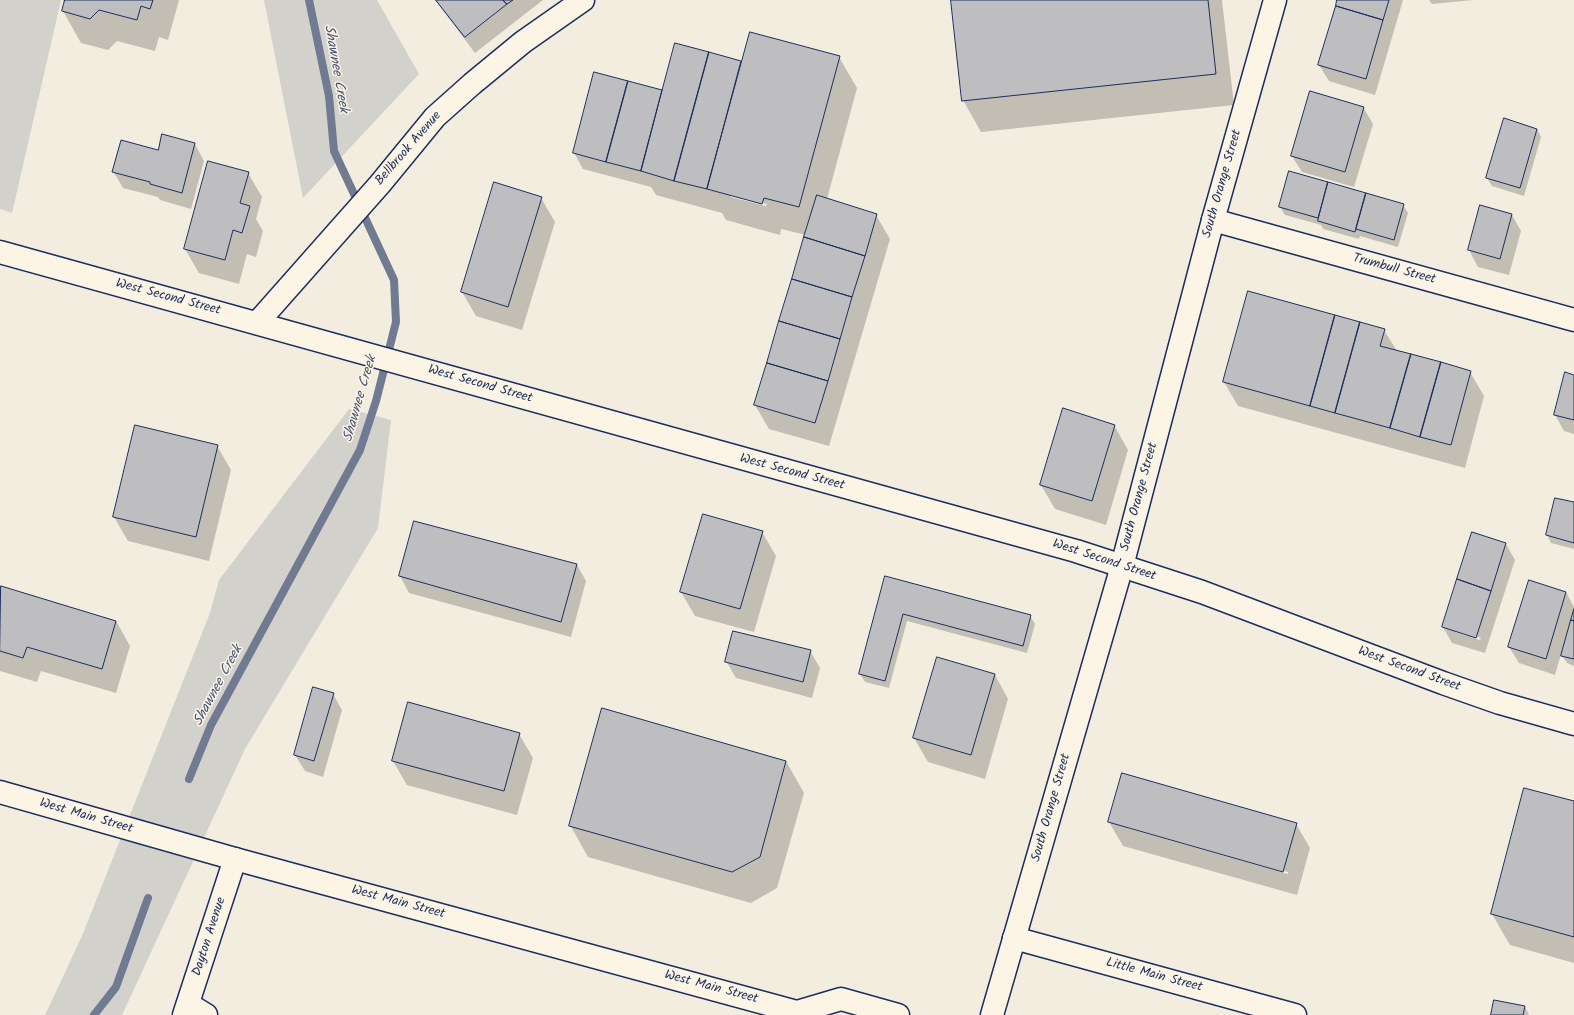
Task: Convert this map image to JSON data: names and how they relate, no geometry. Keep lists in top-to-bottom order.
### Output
{
  "streets": {
    "main road": [
      "Bellbrook Avenue",
      "South Orange Street",
      "Trumbull Street",
      "West Second Street",
      "West Main Street",
      "Dayton Avenue",
      "Little Main Street"
    ]
  },
  "crossings": [
    ["Bellbrook Avenue", "West Second Street"],
    ["South Orange Street", "Trumbull Street"],
    ["South Orange Street", "West Second Street"],
    ["South Orange Street", "Little Main Street"],
    ["West Main Street", "Dayton Avenue"]
  ],
  "water": ["Shawnee Creek"]
}
